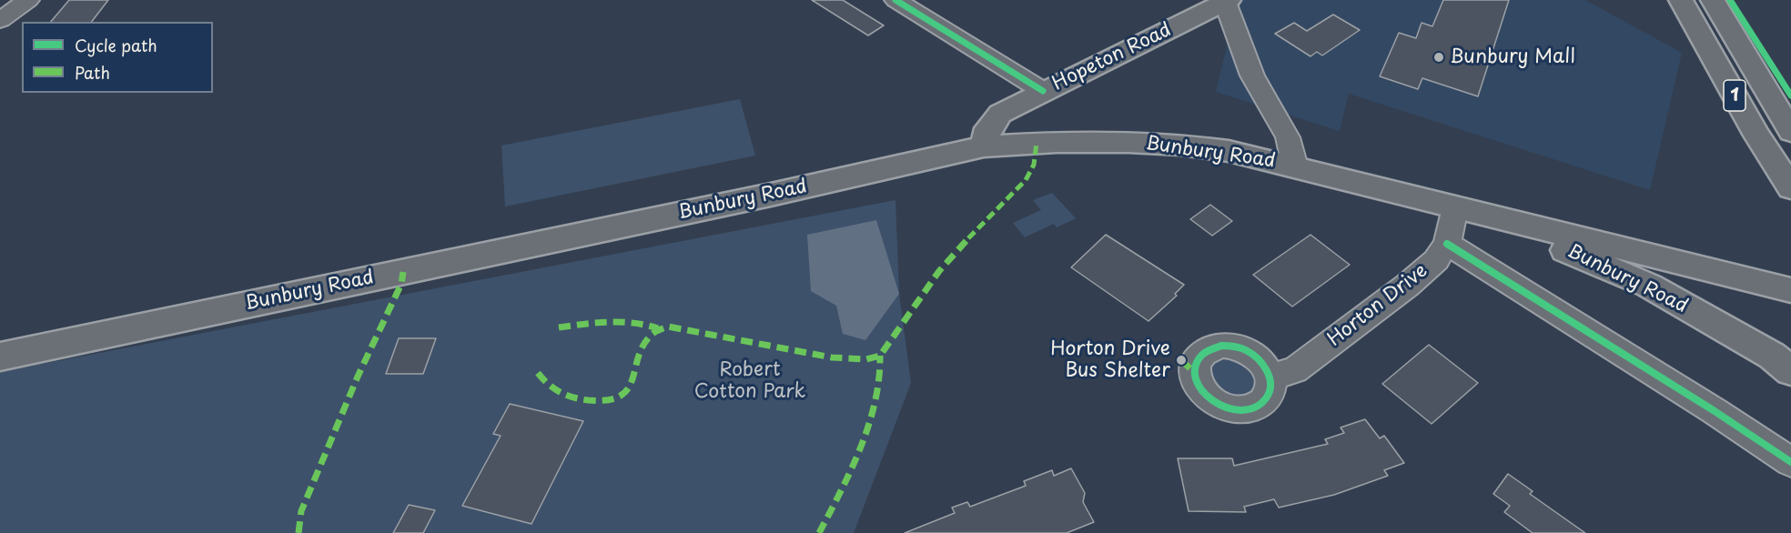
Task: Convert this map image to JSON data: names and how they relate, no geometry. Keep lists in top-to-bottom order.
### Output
{
  "streets": {
    "main road": ["Hopeton Road", "1", "Bunbury Road"],
    "street": ["Horton Drive"]
  },
  "crossings": [
    ["Hopeton Road", "Bunbury Road"],
    ["Bunbury Road", "Horton Drive"]
  ],
  "parks": ["Robert Cotton Park"],
  "places": ["Bunbury Mall", "Horton Drive Bus Shelter"],
  "legend": ["Cycle path", "Path"]
}
